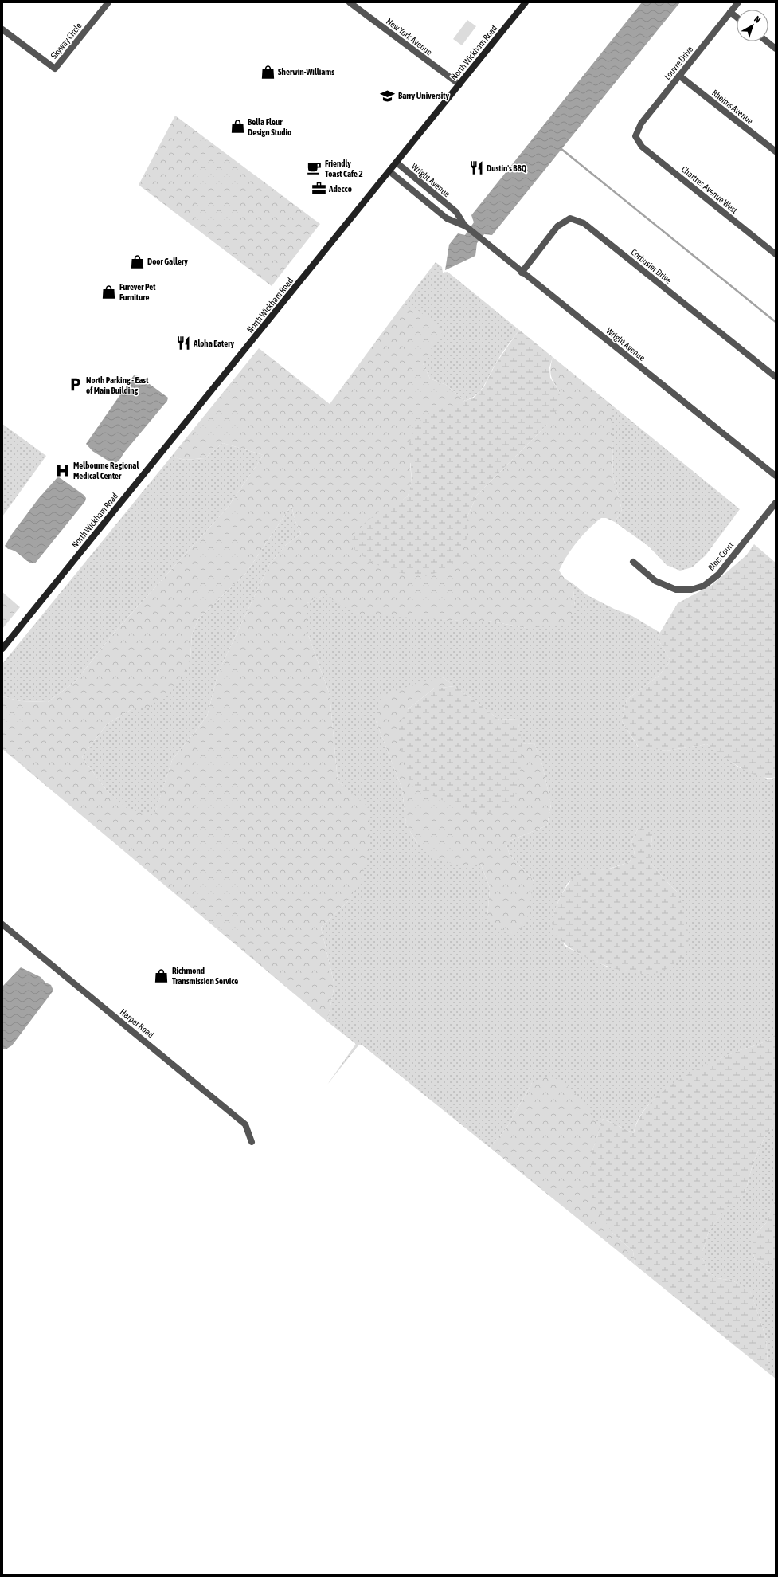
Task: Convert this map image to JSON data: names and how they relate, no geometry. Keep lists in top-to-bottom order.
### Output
{
  "streets": {
    "main road": ["North Wickham Road"],
    "street": [
      "New York Avenue",
      "Skyway Circle",
      "Louvre Drive",
      "Rheims Avenue",
      "Wright Avenue",
      "Chartres Avenue West",
      "Corbusier Drive",
      "Blois Court",
      "Harper Road"
    ]
  },
  "crossings": [
    ["New York Avenue", "North Wickham Road"],
    ["North Wickham Road", "Wright Avenue"],
    ["Louvre Drive", "Rheims Avenue"],
    ["Louvre Drive", "Chartres Avenue West"],
    ["Wright Avenue", "Corbusier Drive"]
  ],
  "places": {
    "shop": [
      "Sherwin-Williams",
      "Bella Fleur Design Studio",
      "Door Gallery",
      "Furever Pet Furniture",
      "Richmond Transmission Service"
    ],
    "school or university": ["Barry University"],
    "cafe": ["Friendly Toast Cafe 2"],
    "restaurant": ["Dustin's BBQ", "Aloha Eatery"],
    "office": ["Adecco"],
    "parking": ["North Parking - East of Main Building"],
    "hospital": ["Melbourne Regional Medical Center"]
  },
  "north": "top right"
}
